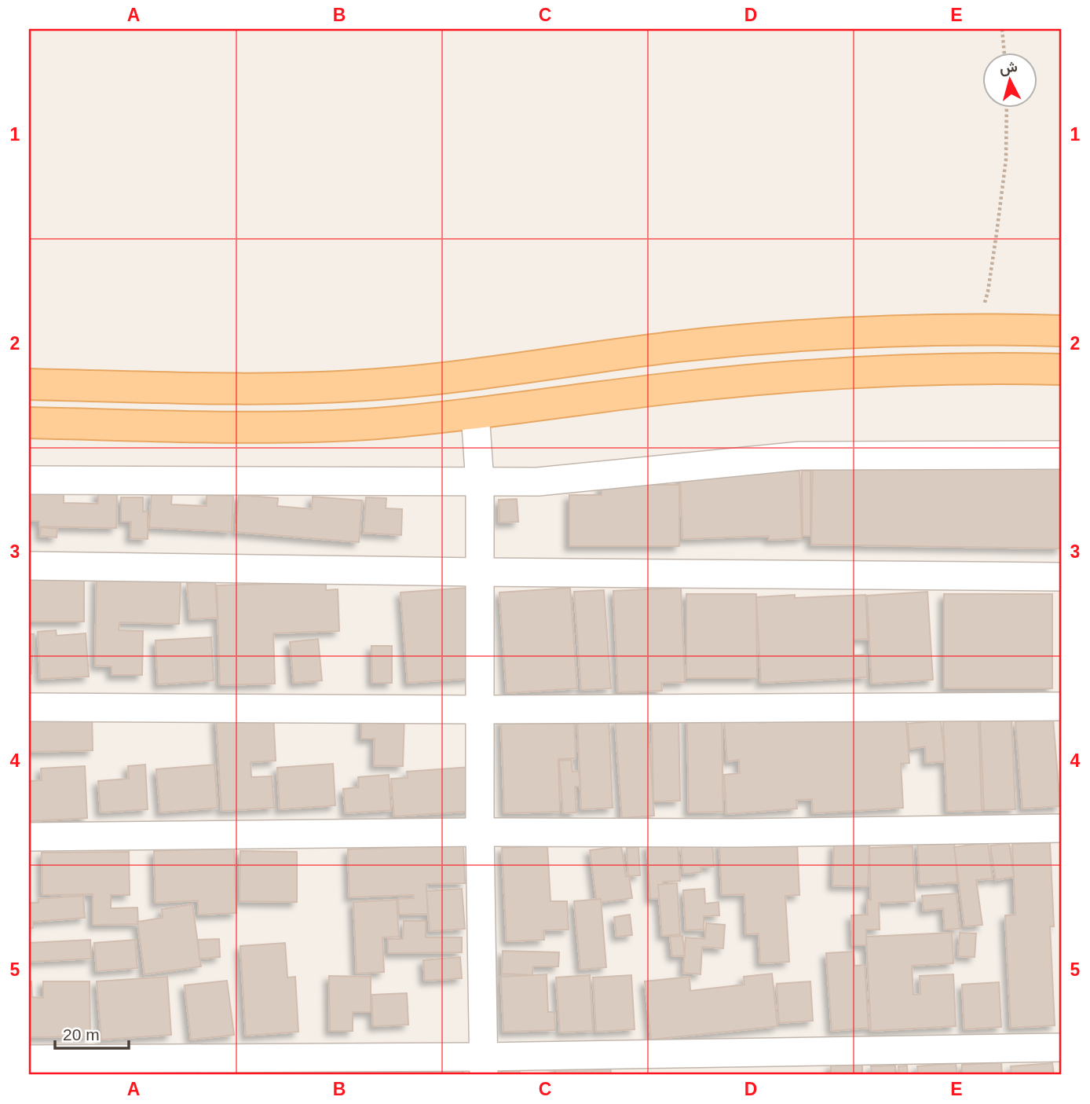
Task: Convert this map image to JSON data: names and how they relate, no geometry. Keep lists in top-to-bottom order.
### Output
{
  "scale_bar": "20 m",
  "north": "top",
  "grid": {
    "columns": [
      "A",
      "B",
      "C",
      "D",
      "E"
    ],
    "rows": [
      "1",
      "2",
      "3",
      "4",
      "5"
    ]
  }
}
